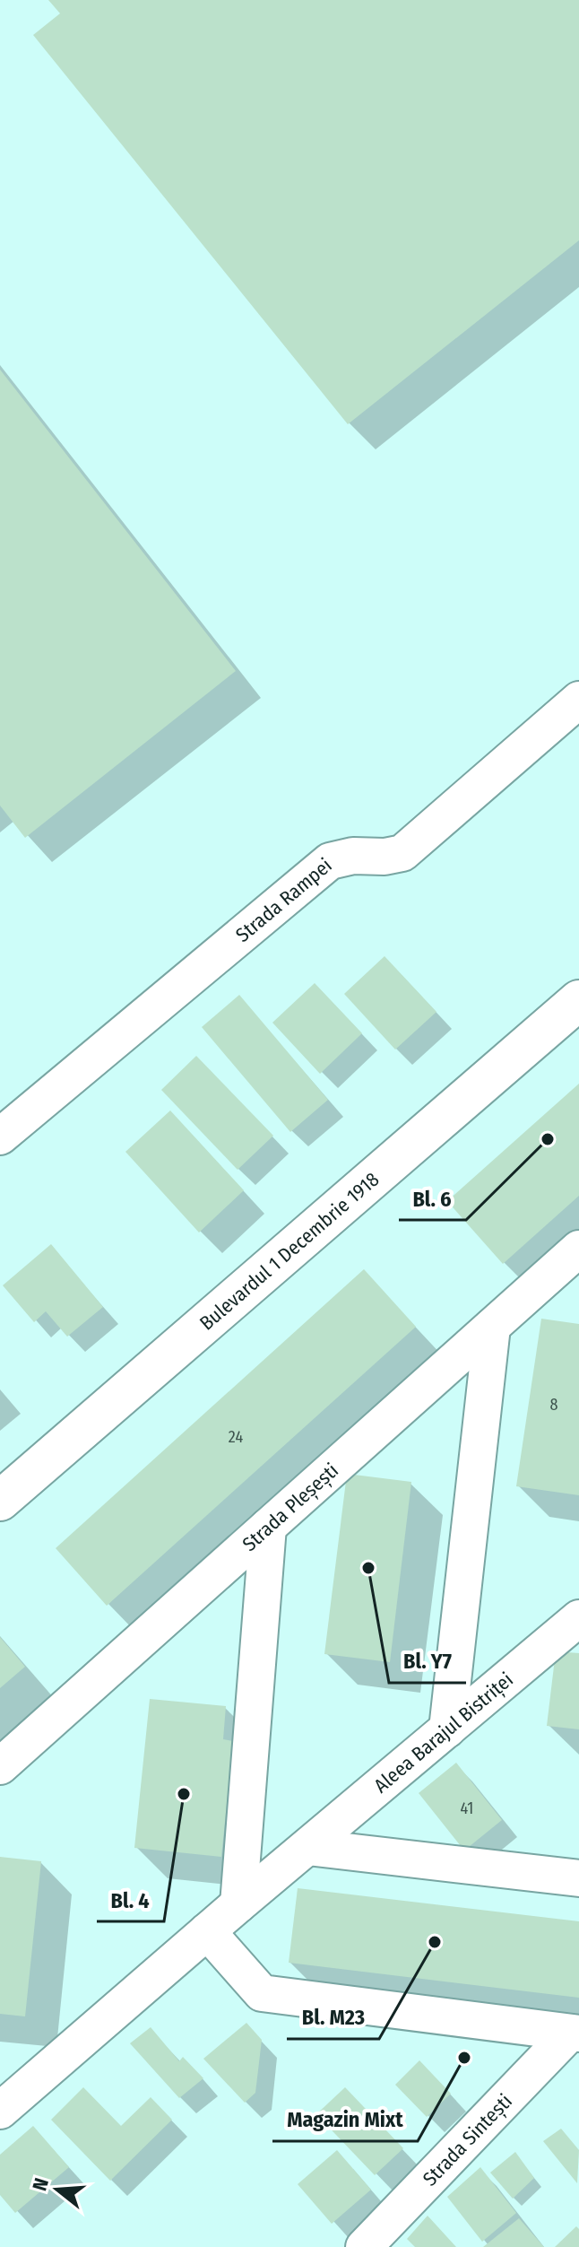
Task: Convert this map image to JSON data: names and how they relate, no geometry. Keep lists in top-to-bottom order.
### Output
{
  "streets": {
    "main road": ["Bulevardul 1 Decembrie 1918"],
    "street": [
      "Strada Rampei",
      "Strada Pleșești",
      "Aleea Barajul Bistriței",
      "Strada Sintești"
    ]
  },
  "places": [
    "Bl. 6",
    "Bl. Y7",
    "Bl. 4",
    "Bl. M23",
    "Magazin Mixt"
  ],
  "house_numbers": ["8", "24", "41"],
  "north": "left"
}
